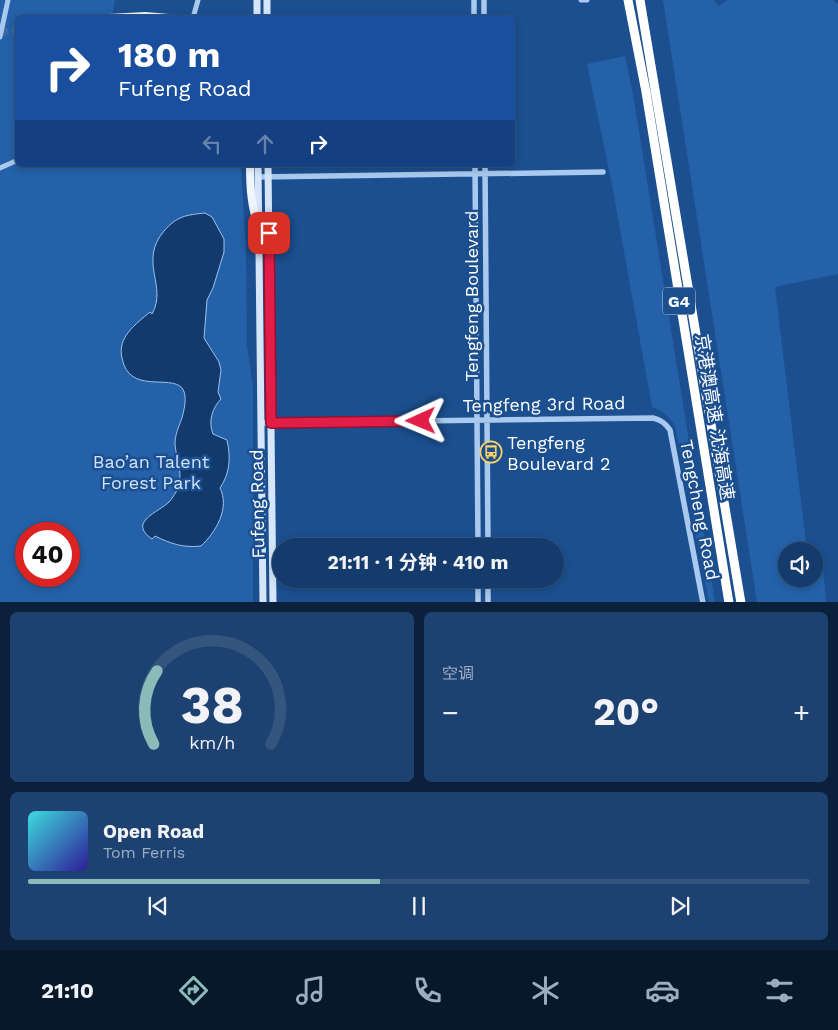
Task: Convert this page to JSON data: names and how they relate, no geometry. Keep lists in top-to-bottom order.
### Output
{
  "streets": {
    "highway": ["G4", "京港澳高速 沈海高速"],
    "main road": ["Fufeng Road"],
    "street": ["Tengfeng Boulevard", "Tengfeng 3rd Road", "Tengcheng Road"]
  },
  "crossings": [
    ["Tengfeng Boulevard", "Tengfeng 3rd Road"],
    ["Tengfeng 3rd Road", "Fufeng Road"],
    ["Tengfeng 3rd Road", "Tengcheng Road"]
  ],
  "parks": ["Bao’an Talent Forest Park"],
  "places": {
    "bus stop": ["Tengfeng Boulevard 2"]
  },
  "page": {
    "turn": ["180 m", "Fufeng Road"],
    "limit": "40",
    "trip": "21:11 · 1 分钟 · 410 m",
    "tile": "空调",
    "heat": ["−", "20°", "+"],
    "song": ["Open Road", "Tom Ferris"],
    "tabs": "21:10",
    "gauge": ["38", "km/h"]
  }
}
